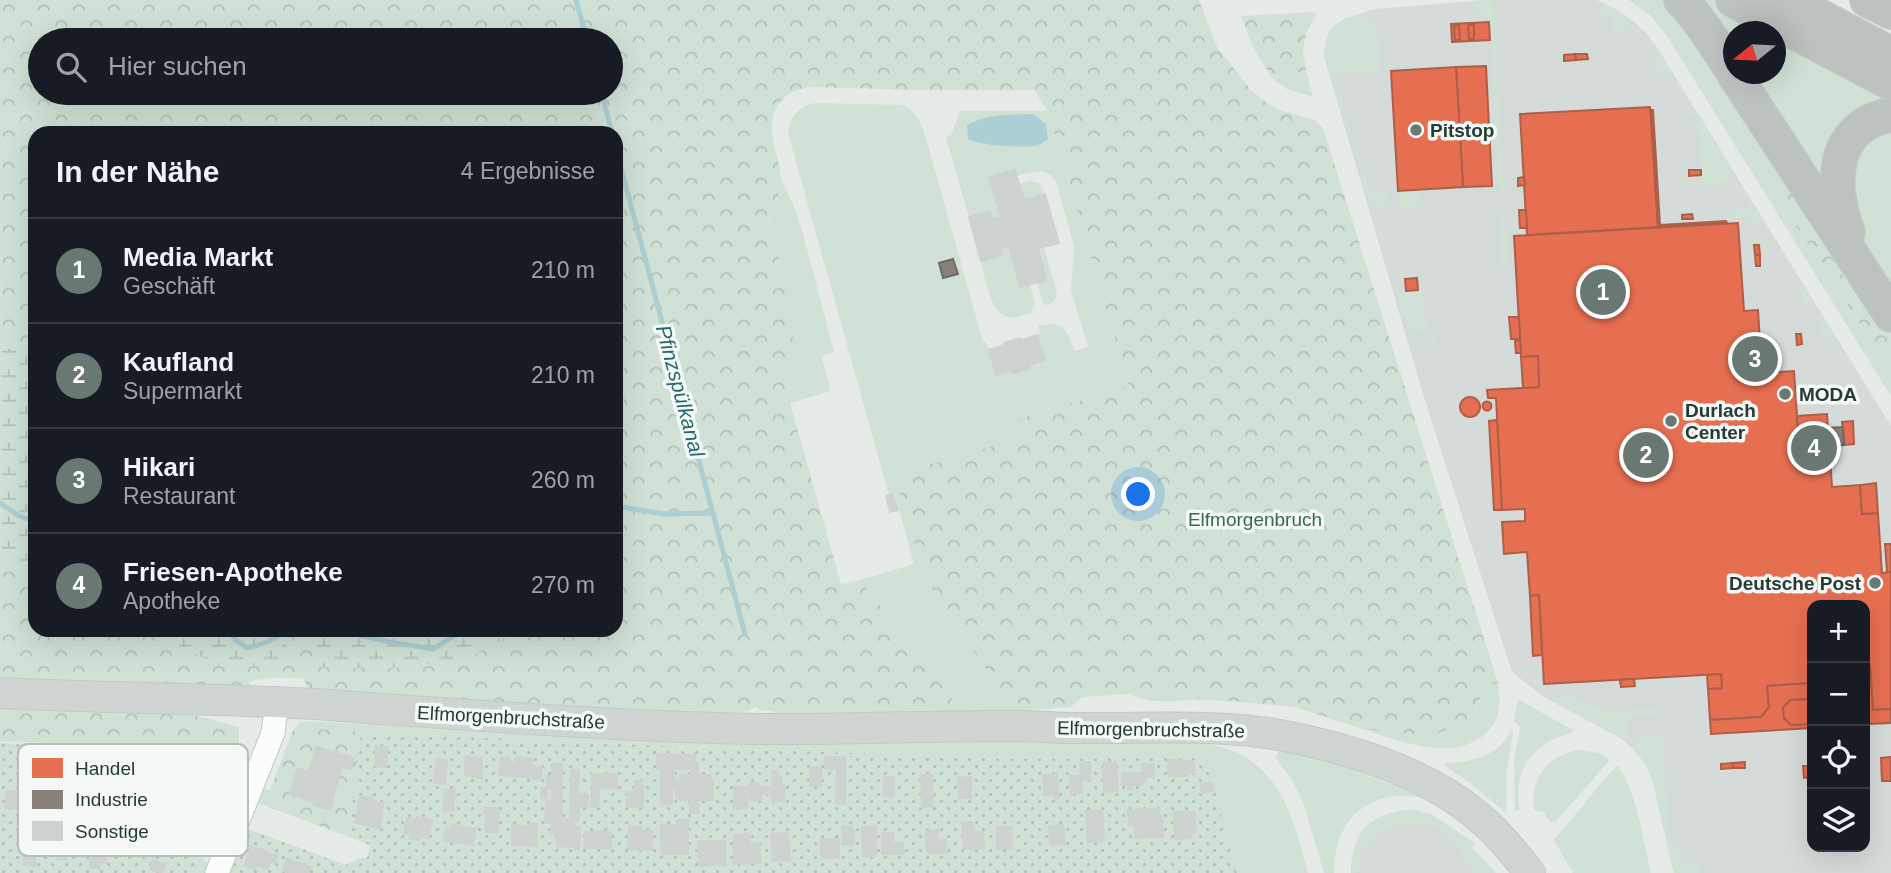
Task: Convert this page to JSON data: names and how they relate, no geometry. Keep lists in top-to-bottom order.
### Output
{
  "streets": {
    "main road": ["Elfmorgenbruchstraße"]
  },
  "water": ["Pfinzspülkanal"],
  "parks": ["Elfmorgenbruch"],
  "places": [
    "Pitstop",
    "MODA",
    "Durlach Center",
    "Deutsche Post"
  ],
  "legend": ["Handel", "Industrie", "Sonstige"],
  "north": "left",
  "page": {
    "search": "Hier suchen",
    "heading": ["In der Nähe", "4 Ergebnisse"],
    "list": [
      {
        "mark": "1",
        "name": "Media Markt",
        "note": "Geschäft",
        "value": "210 m"
      },
      {
        "mark": "2",
        "name": "Kaufland",
        "note": "Supermarkt",
        "value": "210 m"
      },
      {
        "mark": "3",
        "name": "Hikari",
        "note": "Restaurant",
        "value": "260 m"
      },
      {
        "mark": "4",
        "name": "Friesen-Apotheke",
        "note": "Apotheke",
        "value": "270 m"
      }
    ],
    "pins": [
      "1",
      "3",
      "4",
      "2"
    ],
    "map_buttons": ["+", "−"]
  }
}
